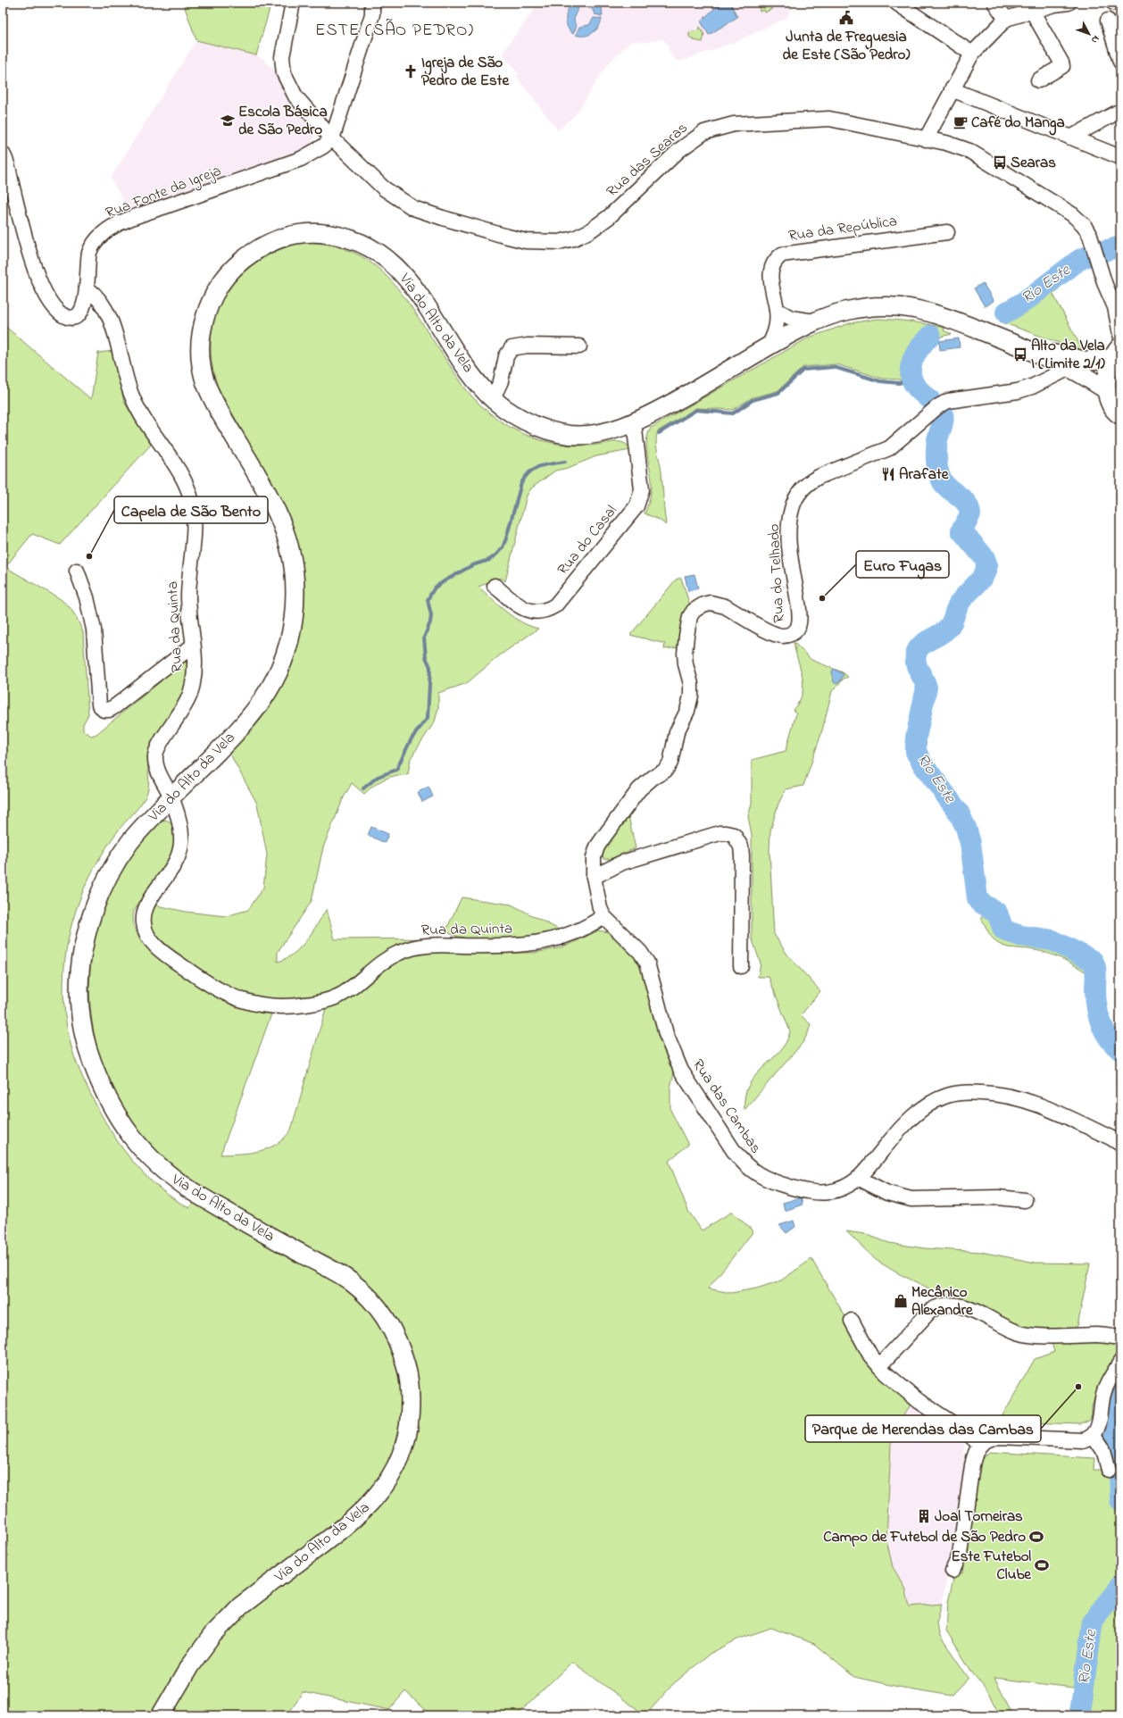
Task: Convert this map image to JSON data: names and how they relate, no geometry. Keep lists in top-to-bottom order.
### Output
{
  "streets": {
    "main road": ["Via do Alto da Vela"],
    "street": [
      "Rua das Searas",
      "Rua Fonte da Igreja",
      "Rua da República",
      "Rua do Casal",
      "Rua do Telhado",
      "Rua da Quinta",
      "Rua das Cambas"
    ]
  },
  "crossings": [
    ["Rua das Searas", "Rua Fonte da Igreja"],
    ["Rua Fonte da Igreja", "Rua da Quinta"],
    ["Rua da República", "Via do Alto da Vela"],
    ["Via do Alto da Vela", "Rua do Casal"],
    ["Via do Alto da Vela", "Rua do Telhado"],
    ["Via do Alto da Vela", "Rua da Quinta"],
    ["Rua do Telhado", "Rua da Quinta"],
    ["Rua do Telhado", "Rua das Cambas"],
    ["Rua da Quinta", "Rua das Cambas"]
  ],
  "districts": ["ESTE (SÃO PEDRO)"],
  "water": ["Rio Este"],
  "places": {
    "public building": ["Junta de Freguesia de Este (São Pedro)"],
    "church": ["Igreja de São Pedro de Este"],
    "school or university": ["Escola Básica de São Pedro"],
    "cafe": ["Café do Manga"],
    "bus stop": ["Searas", "Alto da Vela I (Limite 2/1)"],
    "restaurant": ["Arafate"],
    "other": ["Capela de São Bento", "Euro Fugas", "Parque de Merendas das Cambas"],
    "shop": ["Mecânico Alexandre"],
    "building": ["Joal Torneiras"],
    "sports": ["Campo de Futebol de São Pedro", "Este Futebol Clube"]
  },
  "north": "bottom right"
}
